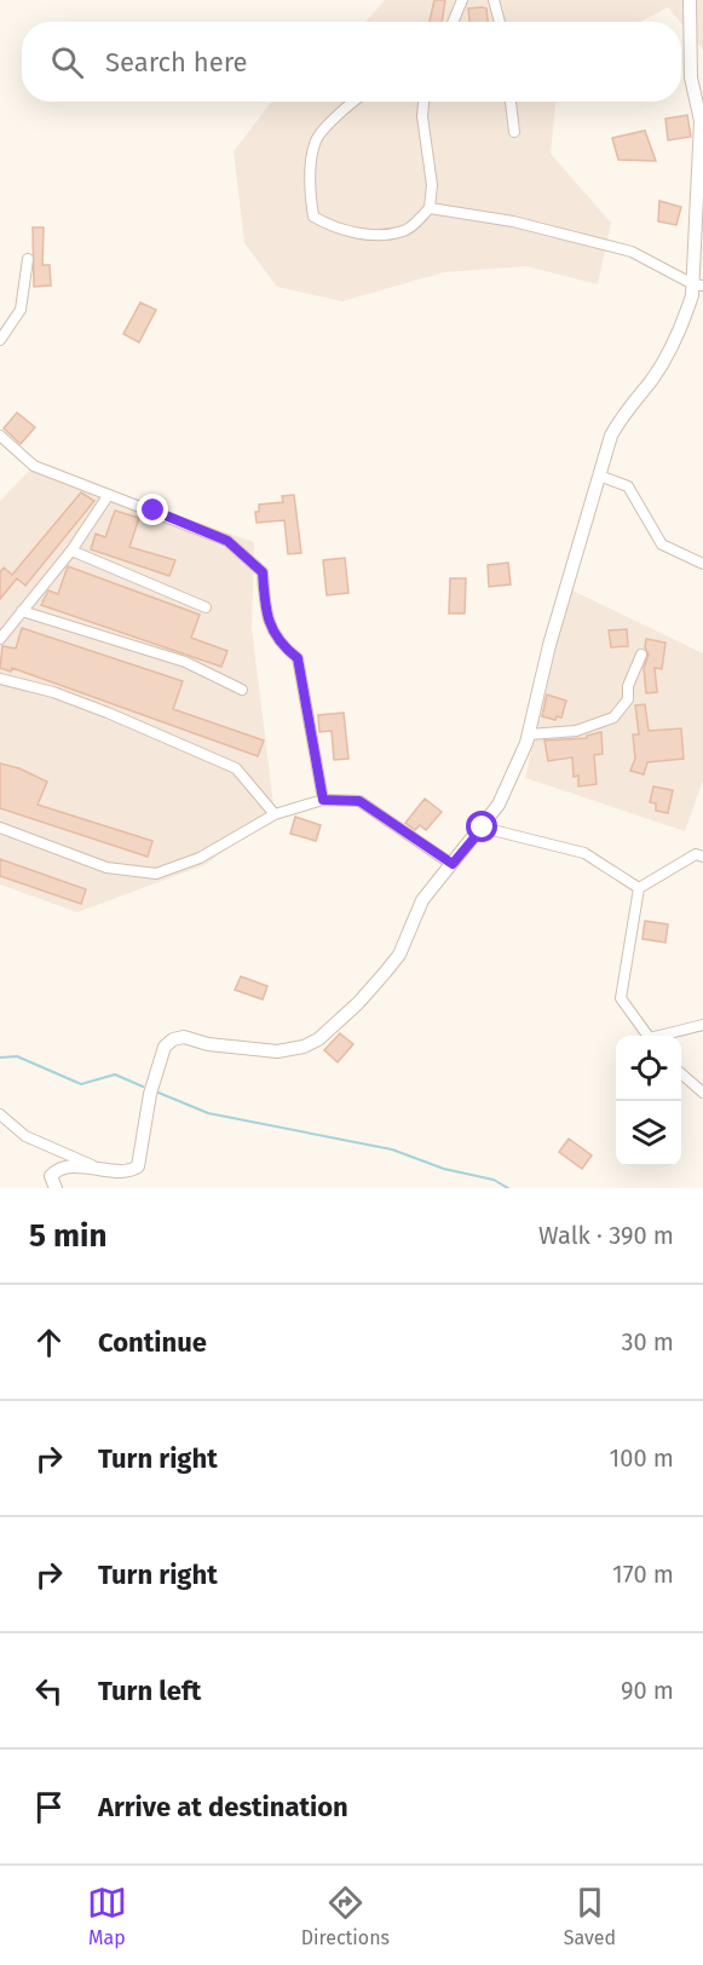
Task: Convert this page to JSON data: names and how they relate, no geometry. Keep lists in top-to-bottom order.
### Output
{
  "page": {
    "search": "Search here",
    "heading": ["5 min", "Walk · 390 m"],
    "list": [
      ["Continue", "30 m"],
      ["Turn right", "100 m"],
      ["Turn right", "170 m"],
      ["Turn left", "90 m"],
      "Arrive at destination"
    ],
    "nav": ["Map", "Directions", "Saved"]
  }
}
